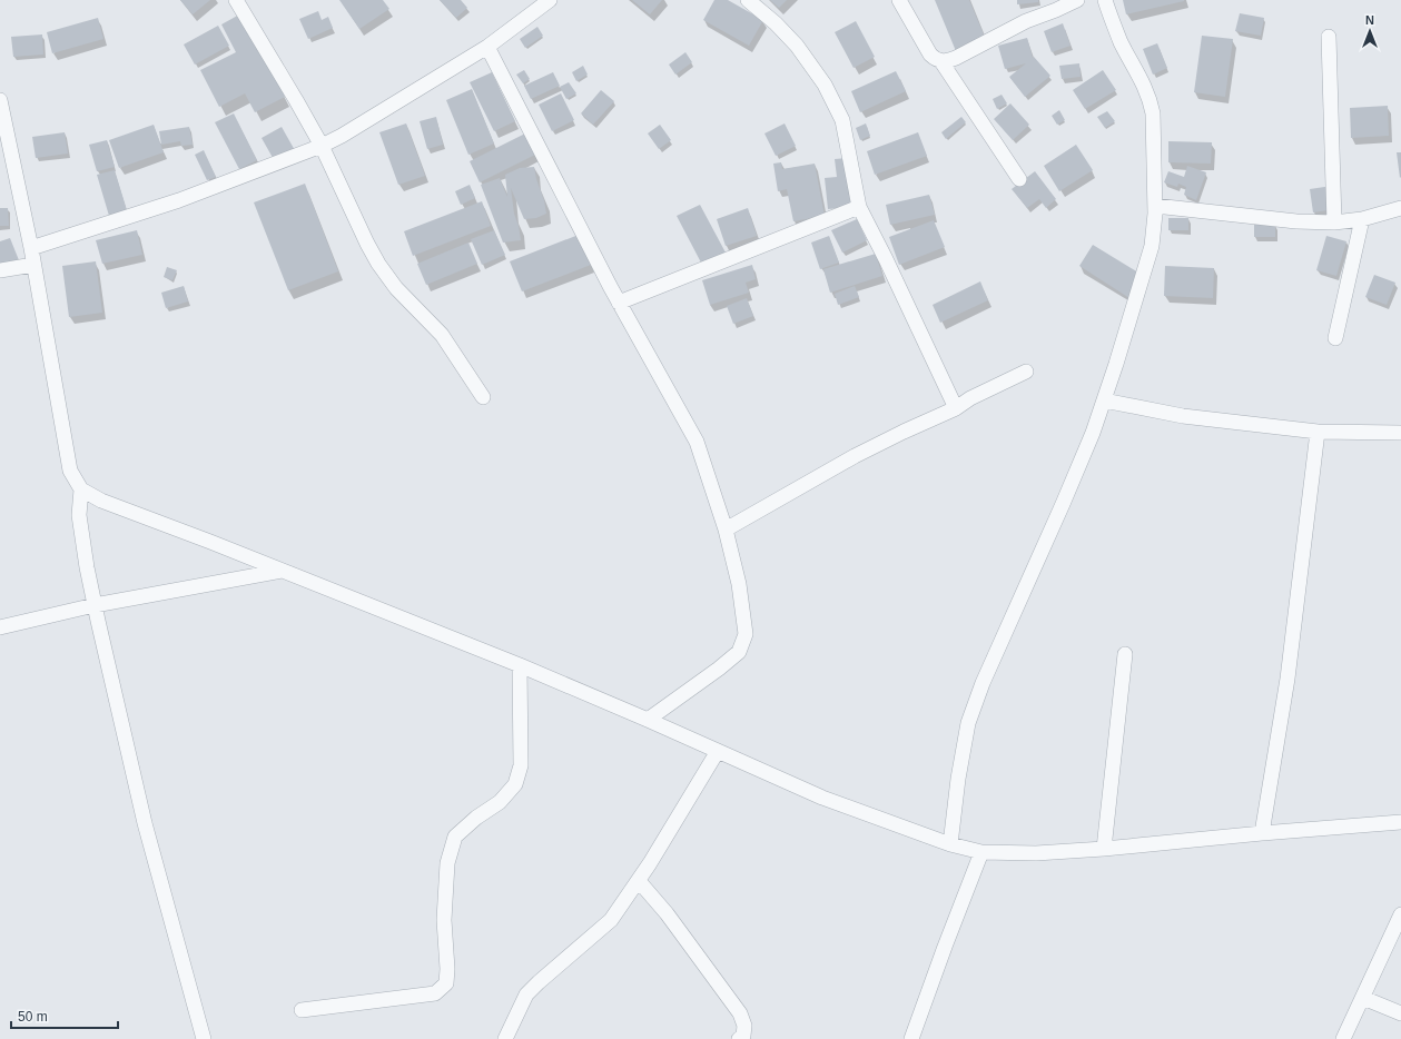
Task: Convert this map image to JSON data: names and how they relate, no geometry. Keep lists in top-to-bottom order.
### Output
{
  "scale_bar": "50 m",
  "north": "top"
}
